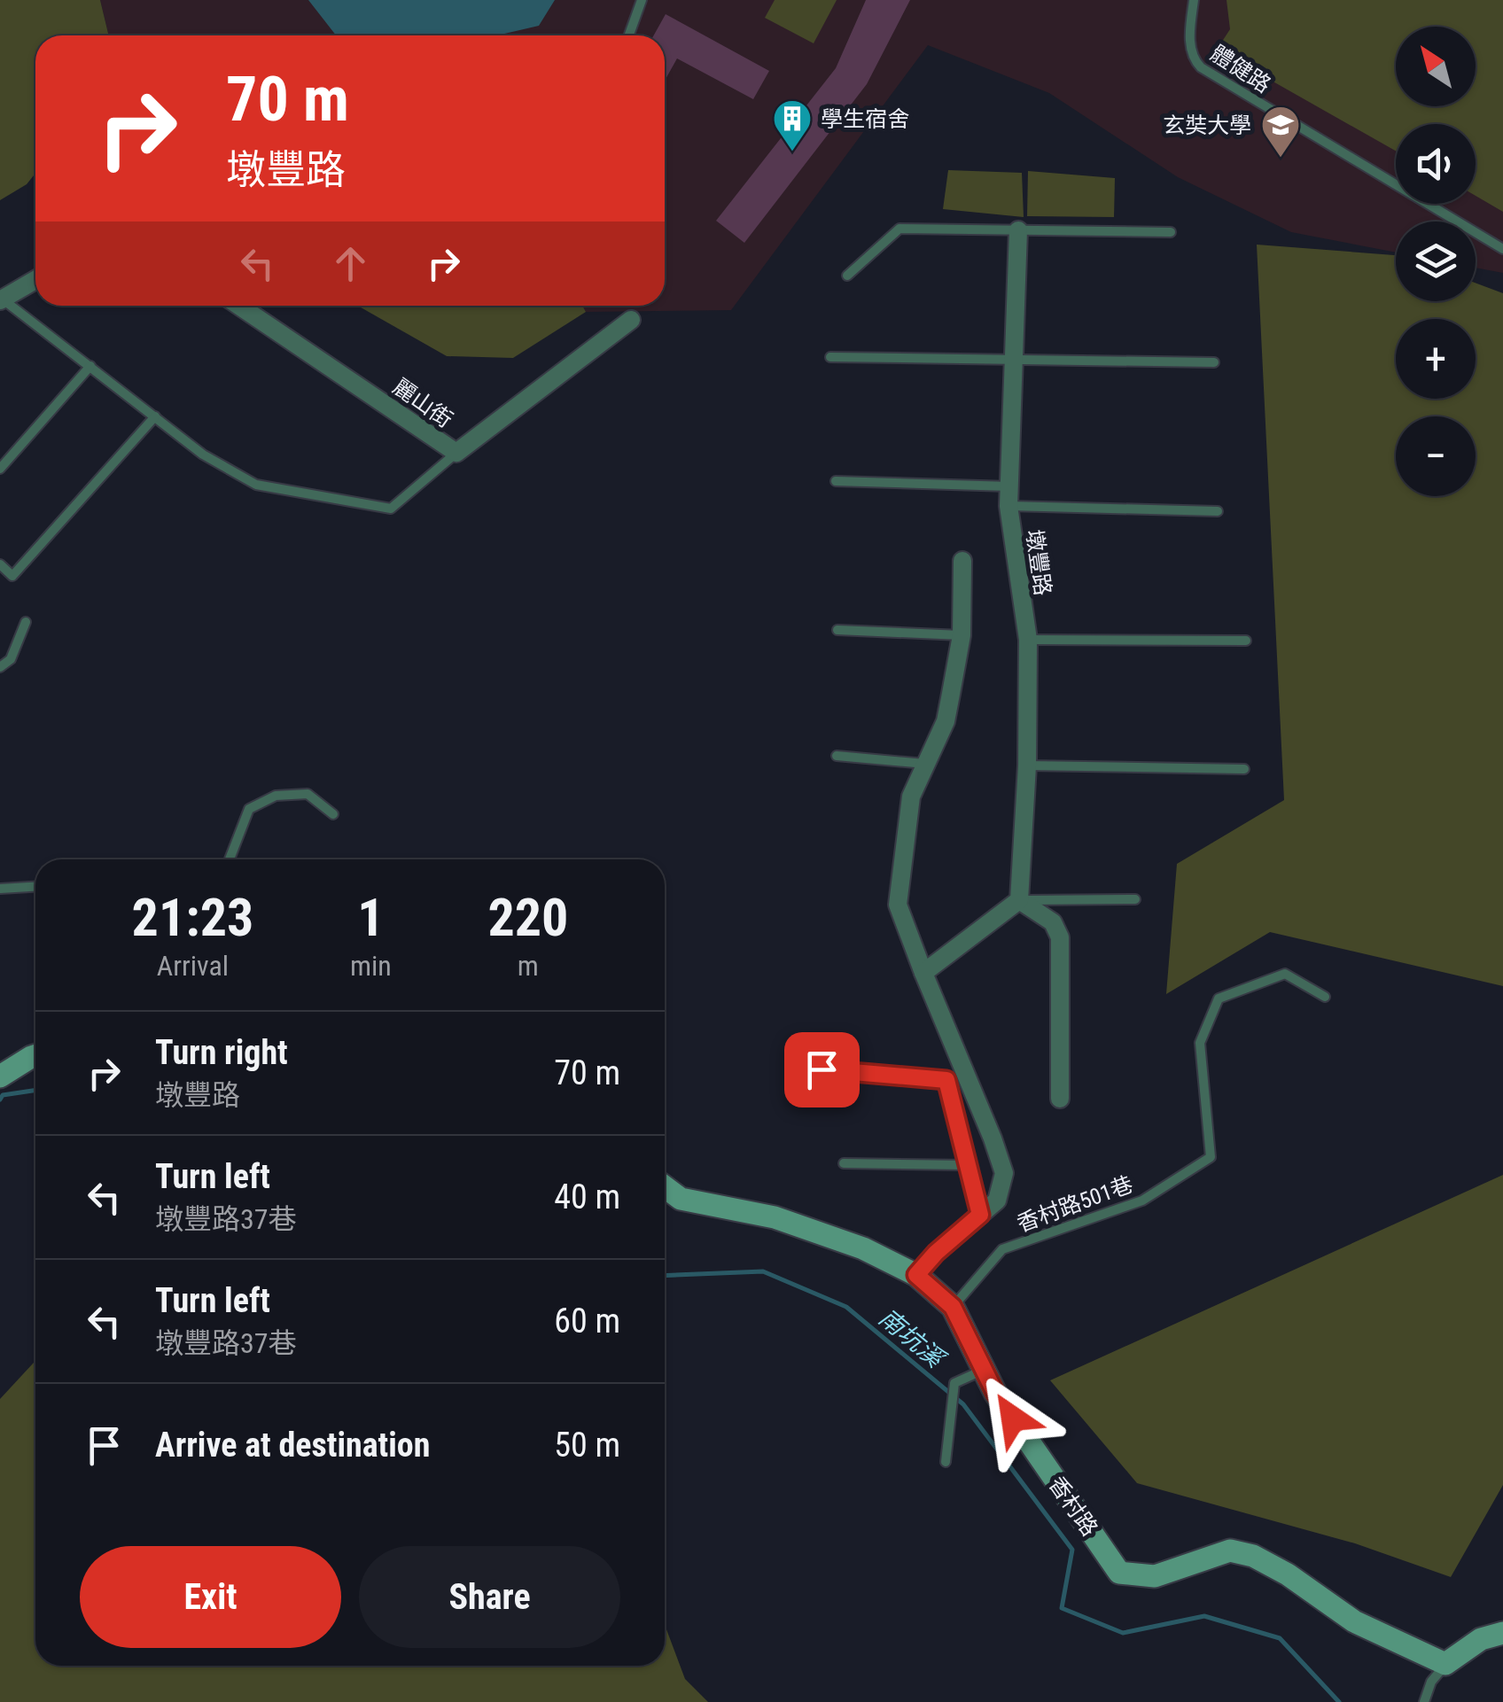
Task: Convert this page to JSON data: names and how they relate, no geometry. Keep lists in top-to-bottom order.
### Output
{
  "streets": {
    "street": ["麗山街", "墩豐路", "香村路"],
    "lane": ["體健路", "香村路501巷"]
  },
  "crossings": [
    ["香村路501巷", "香村路"]
  ],
  "water": ["南坑溪"],
  "places": {
    "building": ["學生宿舍"],
    "school or university": ["玄奘大學"]
  },
  "north": "top left",
  "page": {
    "map_buttons": ["+", "−"],
    "turn": ["70 m", "墩豐路"],
    "eta": [
      "21:23",
      "Arrival",
      "1",
      "min",
      "220",
      "m"
    ],
    "list": [
      {
        "name": "Turn right",
        "note": "墩豐路",
        "value": "70 m"
      },
      {
        "name": "Turn left",
        "note": "墩豐路37巷",
        "value": "40 m"
      },
      {
        "name": "Turn left",
        "note": "墩豐路37巷",
        "value": "60 m"
      },
      {
        "name": "Arrive at destination",
        "value": "50 m"
      }
    ],
    "buttons": ["Exit", "Share"]
  }
}
